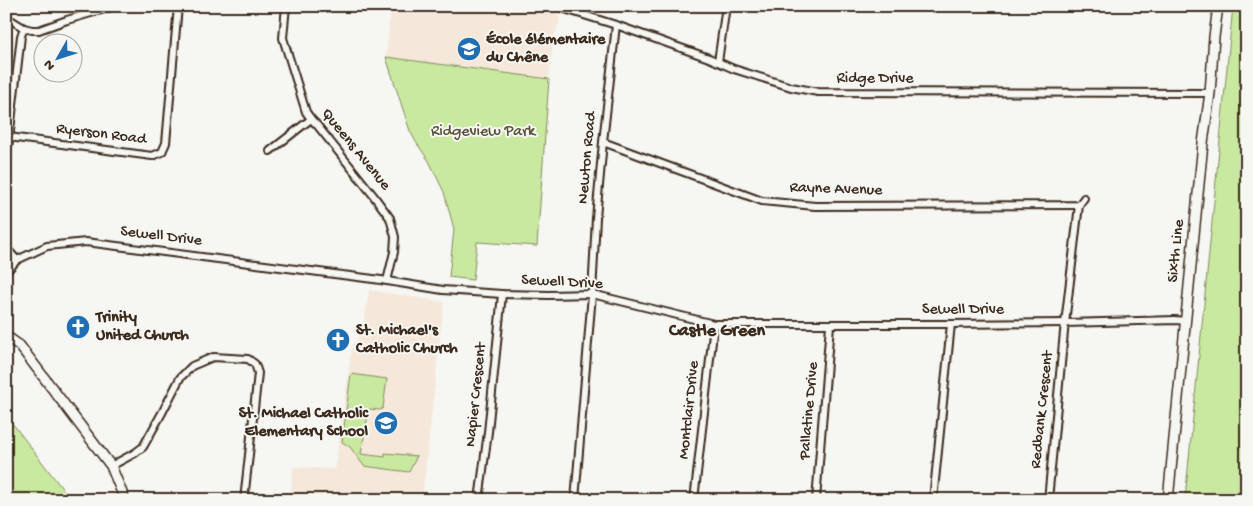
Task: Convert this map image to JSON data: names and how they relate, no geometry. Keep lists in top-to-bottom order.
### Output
{
  "streets": {
    "street": [
      "Ridge Drive",
      "Ryerson Road",
      "Queens Avenue",
      "Newton Road",
      "Rayne Avenue",
      "Sewell Drive",
      "Sixth Line",
      "Napier Crescent",
      "Montclair Drive",
      "Redbank Crescent",
      "Pallatine Drive"
    ]
  },
  "crossings": [
    ["Ridge Drive", "Newton Road"],
    ["Ridge Drive", "Sixth Line"],
    ["Queens Avenue", "Sewell Drive"],
    ["Newton Road", "Rayne Avenue"],
    ["Newton Road", "Sewell Drive"],
    ["Sewell Drive", "Sixth Line"],
    ["Sewell Drive", "Napier Crescent"],
    ["Sewell Drive", "Montclair Drive"],
    ["Sewell Drive", "Redbank Crescent"],
    ["Sewell Drive", "Pallatine Drive"]
  ],
  "districts": ["Castle Green"],
  "parks": ["Ridgeview Park"],
  "places": {
    "school or university": ["École élémentaire du Chêne", "St. Michael Catholic Elementary School"],
    "church": ["Trinity United Church", "St. Michael's Catholic Church"]
  },
  "north": "bottom left"
}
